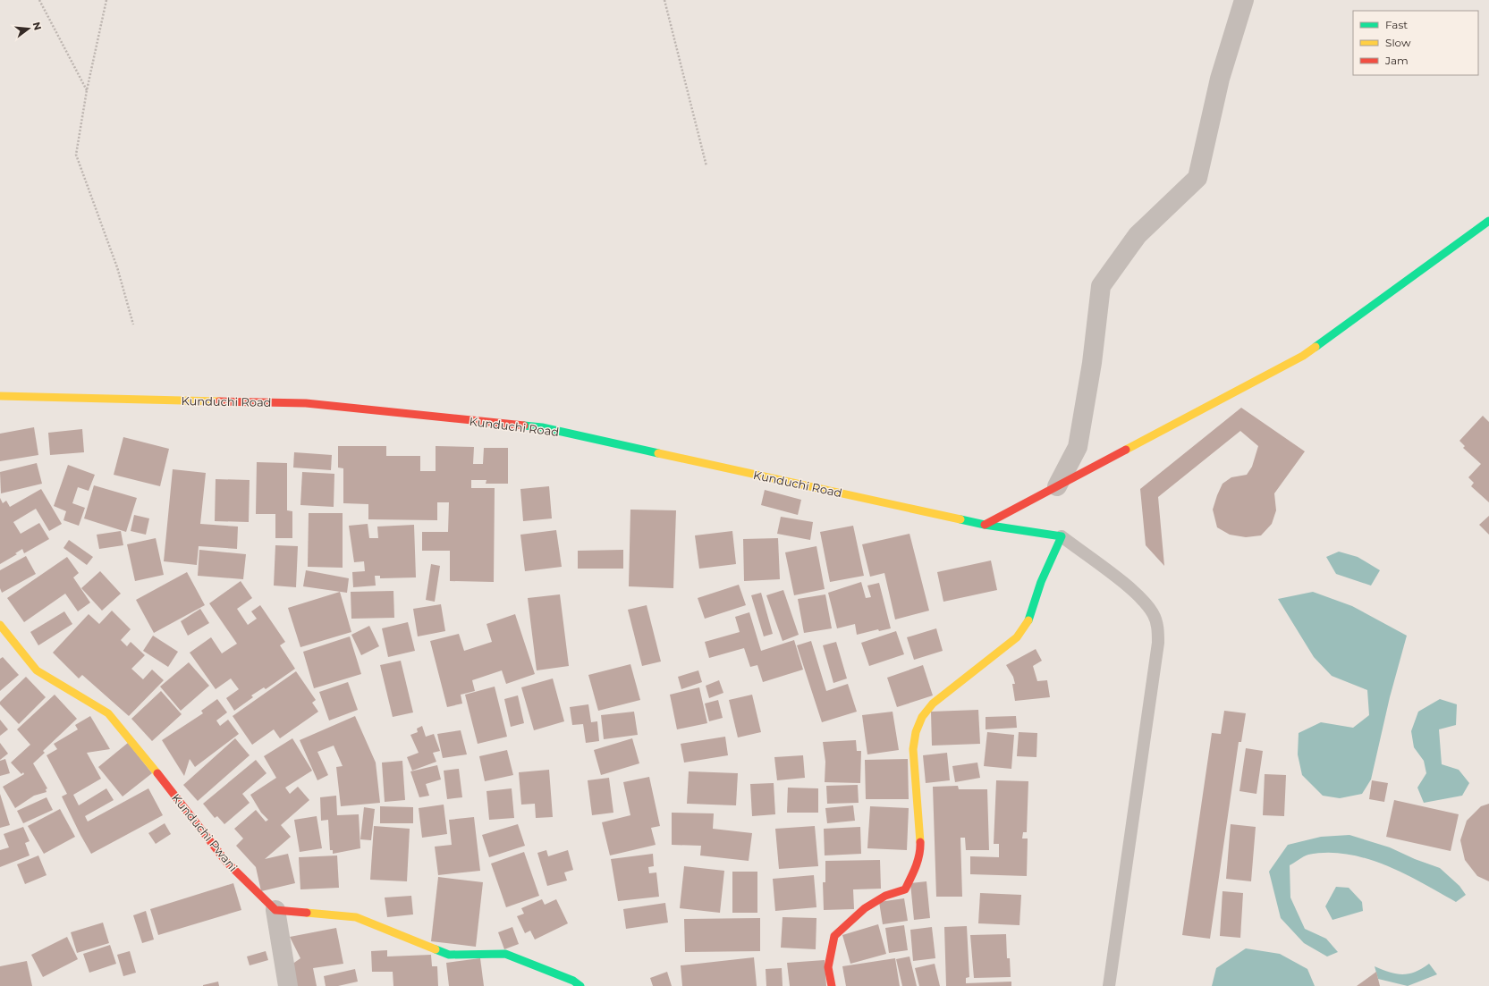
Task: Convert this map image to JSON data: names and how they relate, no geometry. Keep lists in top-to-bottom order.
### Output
{
  "streets": {
    "street": ["Kunduchi Road", "Kunduchi Pwani"]
  },
  "legend": ["Fast", "Slow", "Jam"],
  "north": "right"
}
